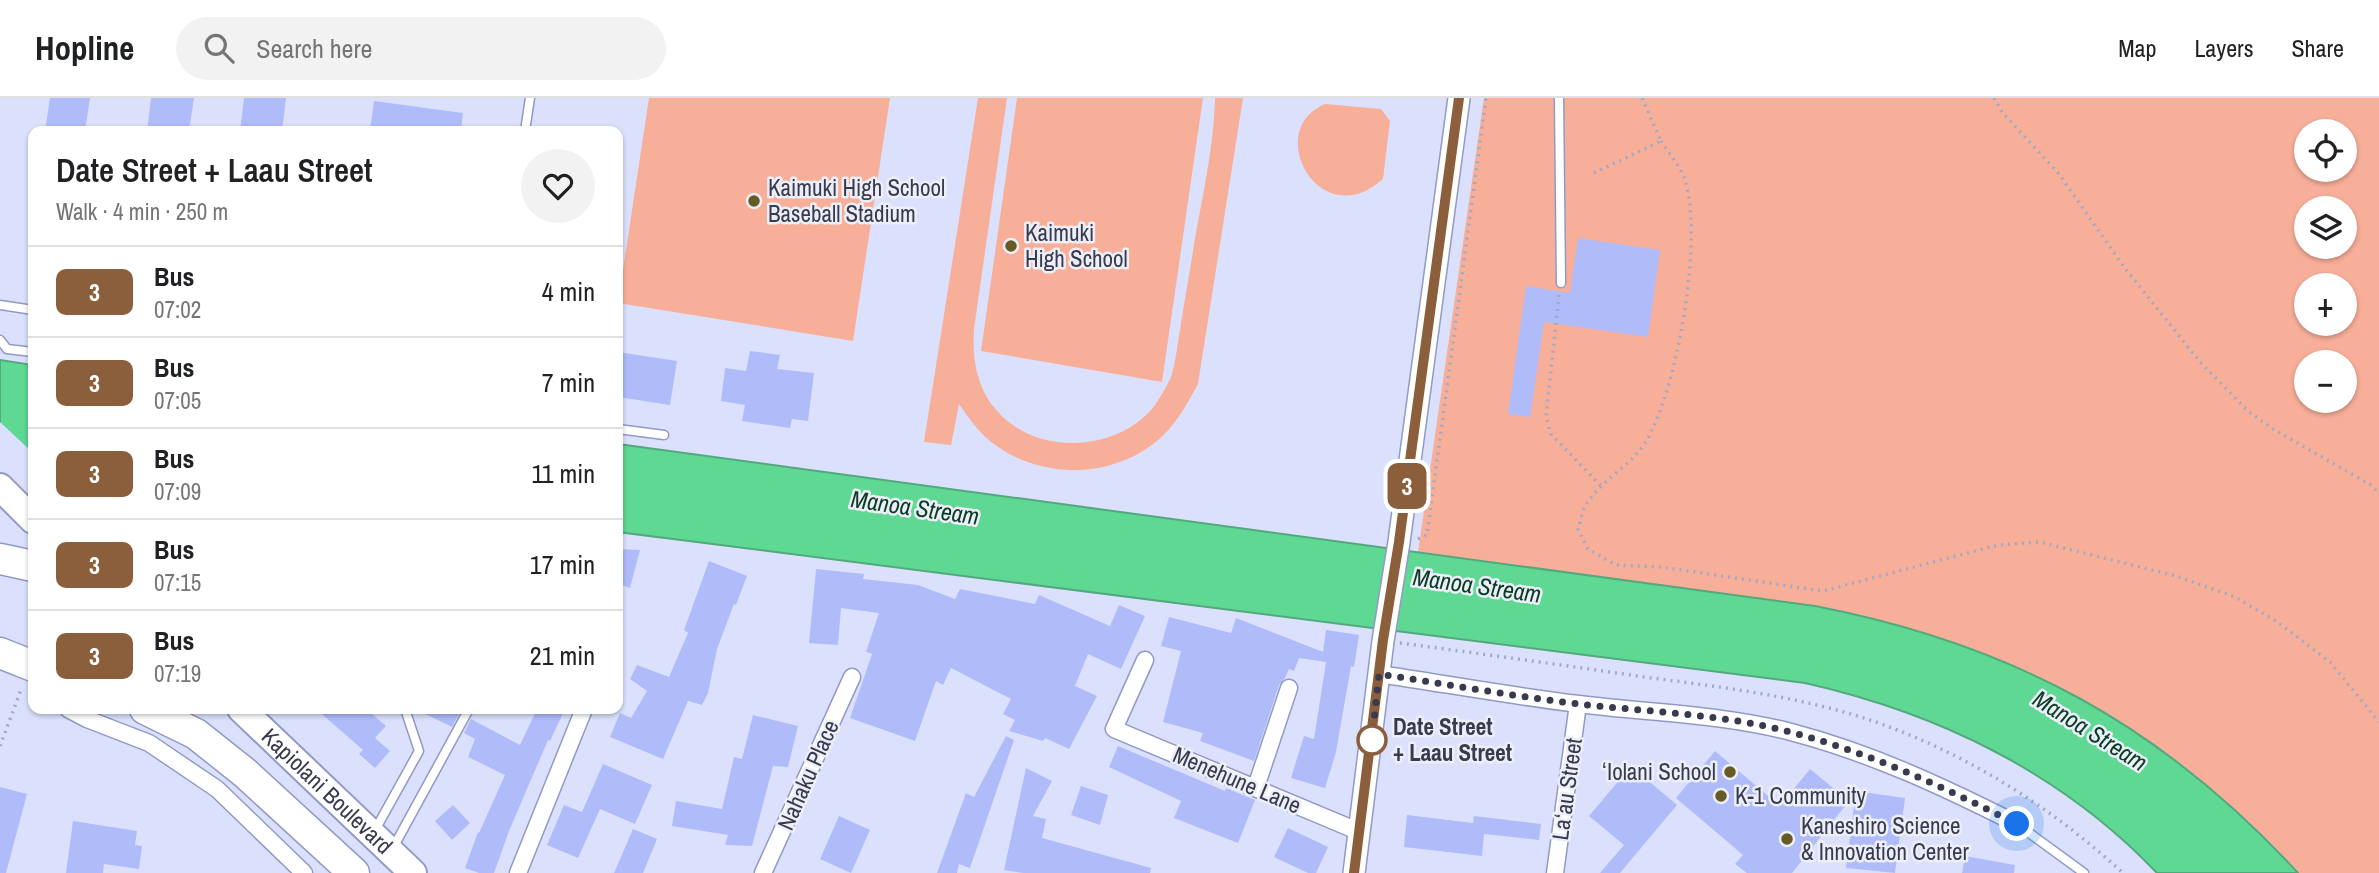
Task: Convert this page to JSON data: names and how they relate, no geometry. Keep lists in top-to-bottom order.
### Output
{
  "streets": {
    "main road": ["Kapiolani Boulevard"],
    "street": ["Nahaku Place", "Menehune Lane", "Laʻau Street"]
  },
  "water": ["Manoa Stream"],
  "places": [
    "Kaimuki High School Baseball Stadium",
    "Kaimuki High School",
    "Date Street + Laau Street",
    "ʻIolani School",
    "K-1 Community",
    "Kaneshiro Science & Innovation Center"
  ],
  "lines": ["bus line 3"],
  "page": {
    "header": "Hopline",
    "search": "Search here",
    "nav": ["Map", "Layers", "Share"],
    "on_map": "3",
    "map_buttons": ["+", "−"],
    "heading": ["Date Street + Laau Street", "Walk · 4 min · 250 m"],
    "list": [
      {
        "mark": "3",
        "name": "Bus",
        "note": "07:02",
        "value": "4 min"
      },
      {
        "mark": "3",
        "name": "Bus",
        "note": "07:05",
        "value": "7 min"
      },
      {
        "mark": "3",
        "name": "Bus",
        "note": "07:09",
        "value": "11 min"
      },
      {
        "mark": "3",
        "name": "Bus",
        "note": "07:15",
        "value": "17 min"
      },
      {
        "mark": "3",
        "name": "Bus",
        "note": "07:19",
        "value": "21 min"
      }
    ]
  }
}
